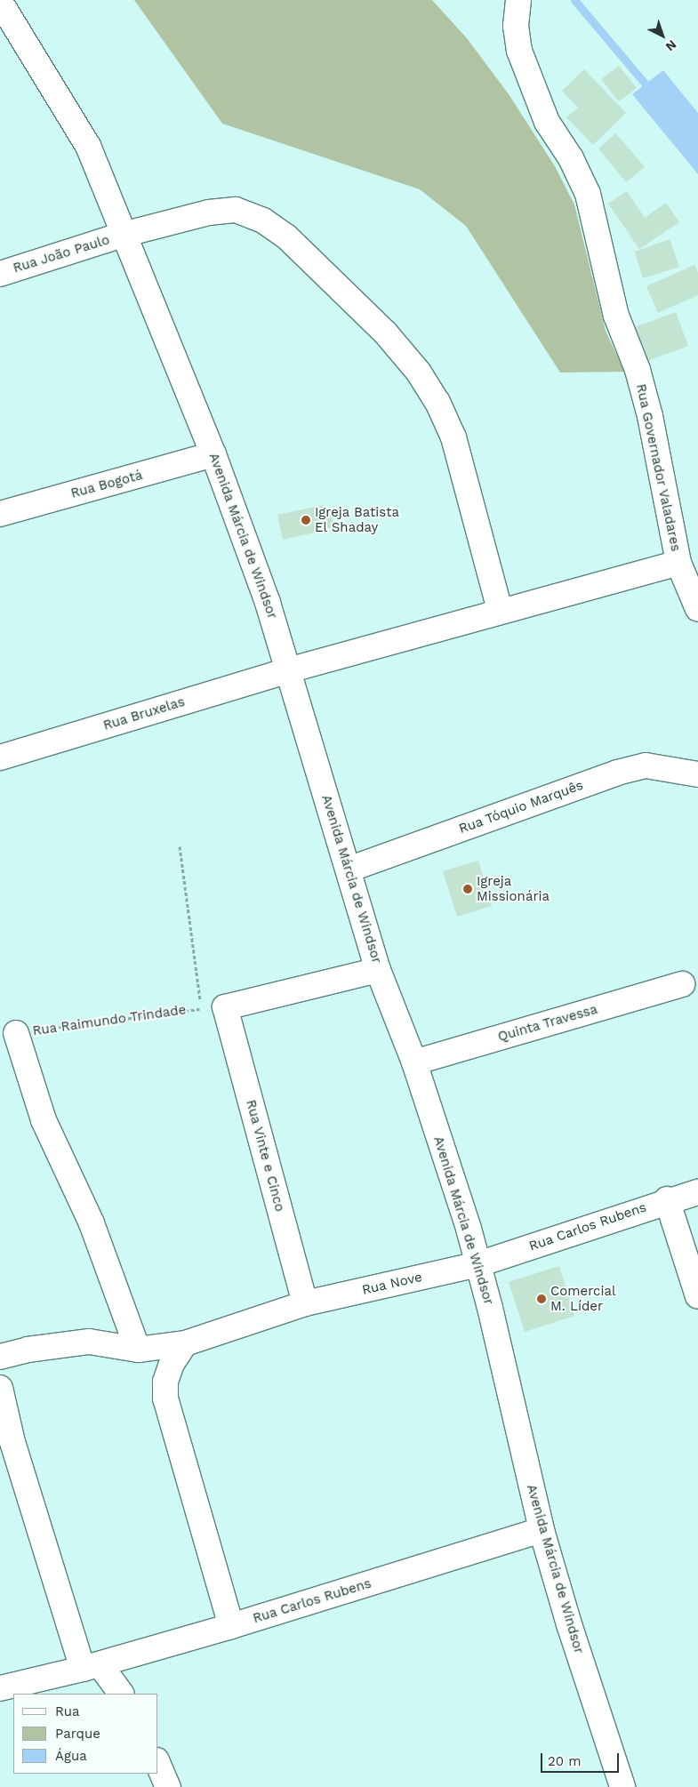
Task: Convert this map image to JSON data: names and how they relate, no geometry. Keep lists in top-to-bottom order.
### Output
{
  "streets": {
    "street": [
      "Rua João Paulo",
      "Rua Governador Valadares",
      "Rua Bogotá",
      "Avenida Márcia de Windsor",
      "Rua Bruxelas",
      "Rua Tóquio Marquês",
      "Rua Raimundo Trindade",
      "Quinta Travessa",
      "Rua Vinte e Cinco",
      "Rua Carlos Rubens",
      "Rua Nove"
    ]
  },
  "crossings": [
    ["Rua João Paulo", "Avenida Márcia de Windsor"],
    ["Rua João Paulo", "Rua Bruxelas"],
    ["Rua Governador Valadares", "Rua Bruxelas"],
    ["Rua Bogotá", "Avenida Márcia de Windsor"],
    ["Avenida Márcia de Windsor", "Rua Bruxelas"],
    ["Avenida Márcia de Windsor", "Rua Tóquio Marquês"],
    ["Avenida Márcia de Windsor", "Quinta Travessa"],
    ["Avenida Márcia de Windsor", "Rua Carlos Rubens"],
    ["Avenida Márcia de Windsor", "Rua Nove"],
    ["Rua Raimundo Trindade", "Rua Vinte e Cinco"],
    ["Rua Raimundo Trindade", "Rua Nove"],
    ["Rua Vinte e Cinco", "Rua Nove"],
    ["Rua Carlos Rubens", "Rua Nove"]
  ],
  "places": ["Igreja Batista El Shaday", "Igreja Missionária", "Comercial M. Líder"],
  "legend": ["Rua", "Parque", "Água"],
  "scale_bar": "20 m",
  "north": "bottom right"
}
